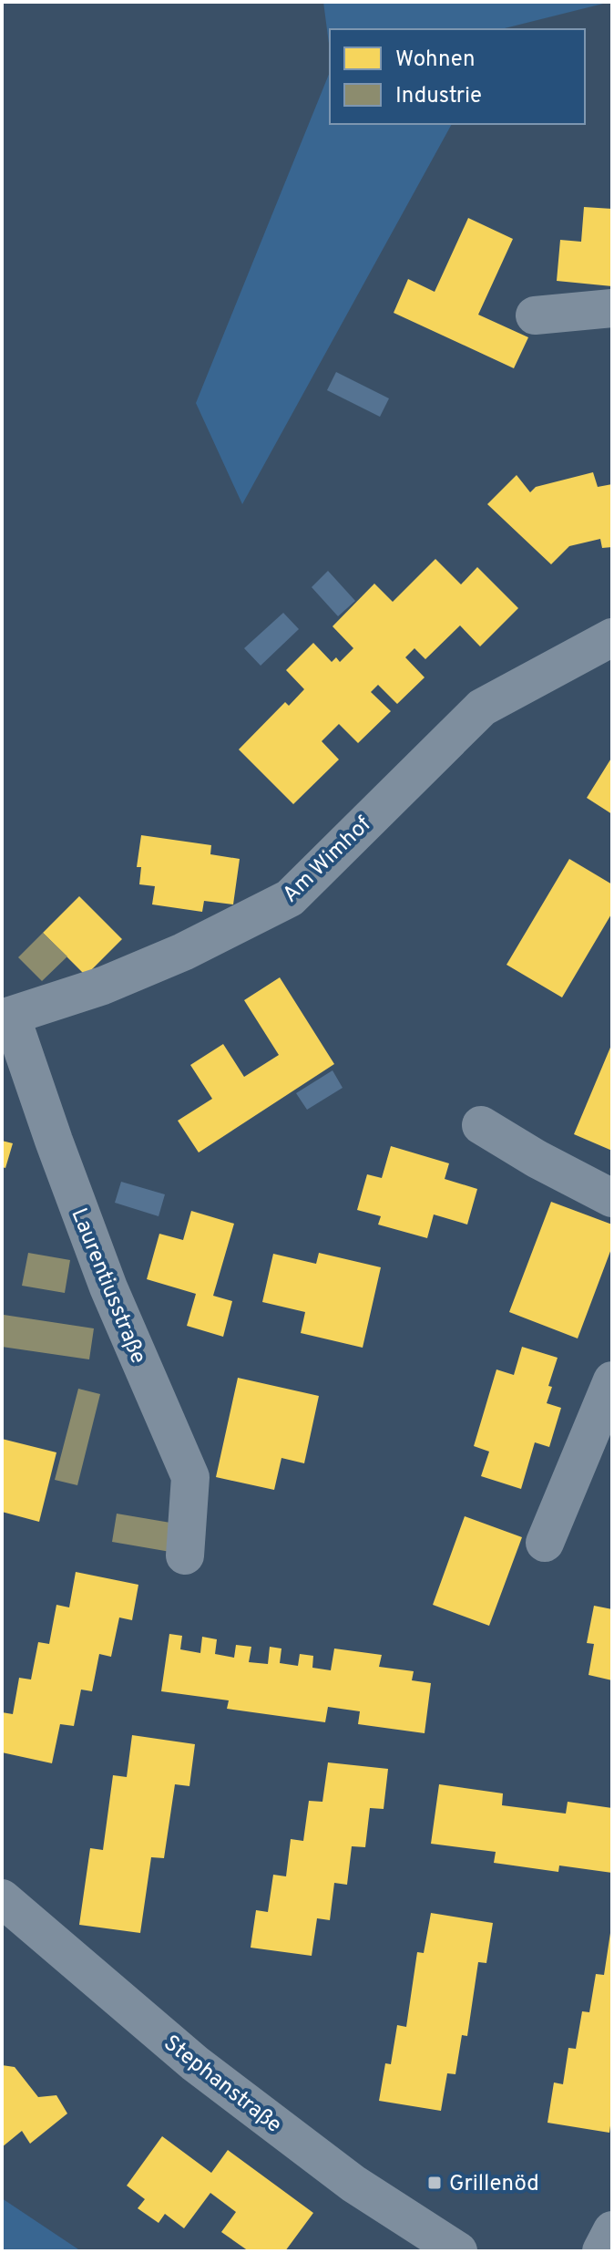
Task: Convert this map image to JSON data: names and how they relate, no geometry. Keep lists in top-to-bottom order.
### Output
{
  "streets": {
    "street": ["Am Wimhof", "Laurentiusstraße", "Stephanstraße"]
  },
  "crossings": [
    ["Am Wimhof", "Laurentiusstraße"]
  ],
  "places": {
    "transit": ["Grillenöd"]
  },
  "legend": ["Wohnen", "Industrie"]
}
